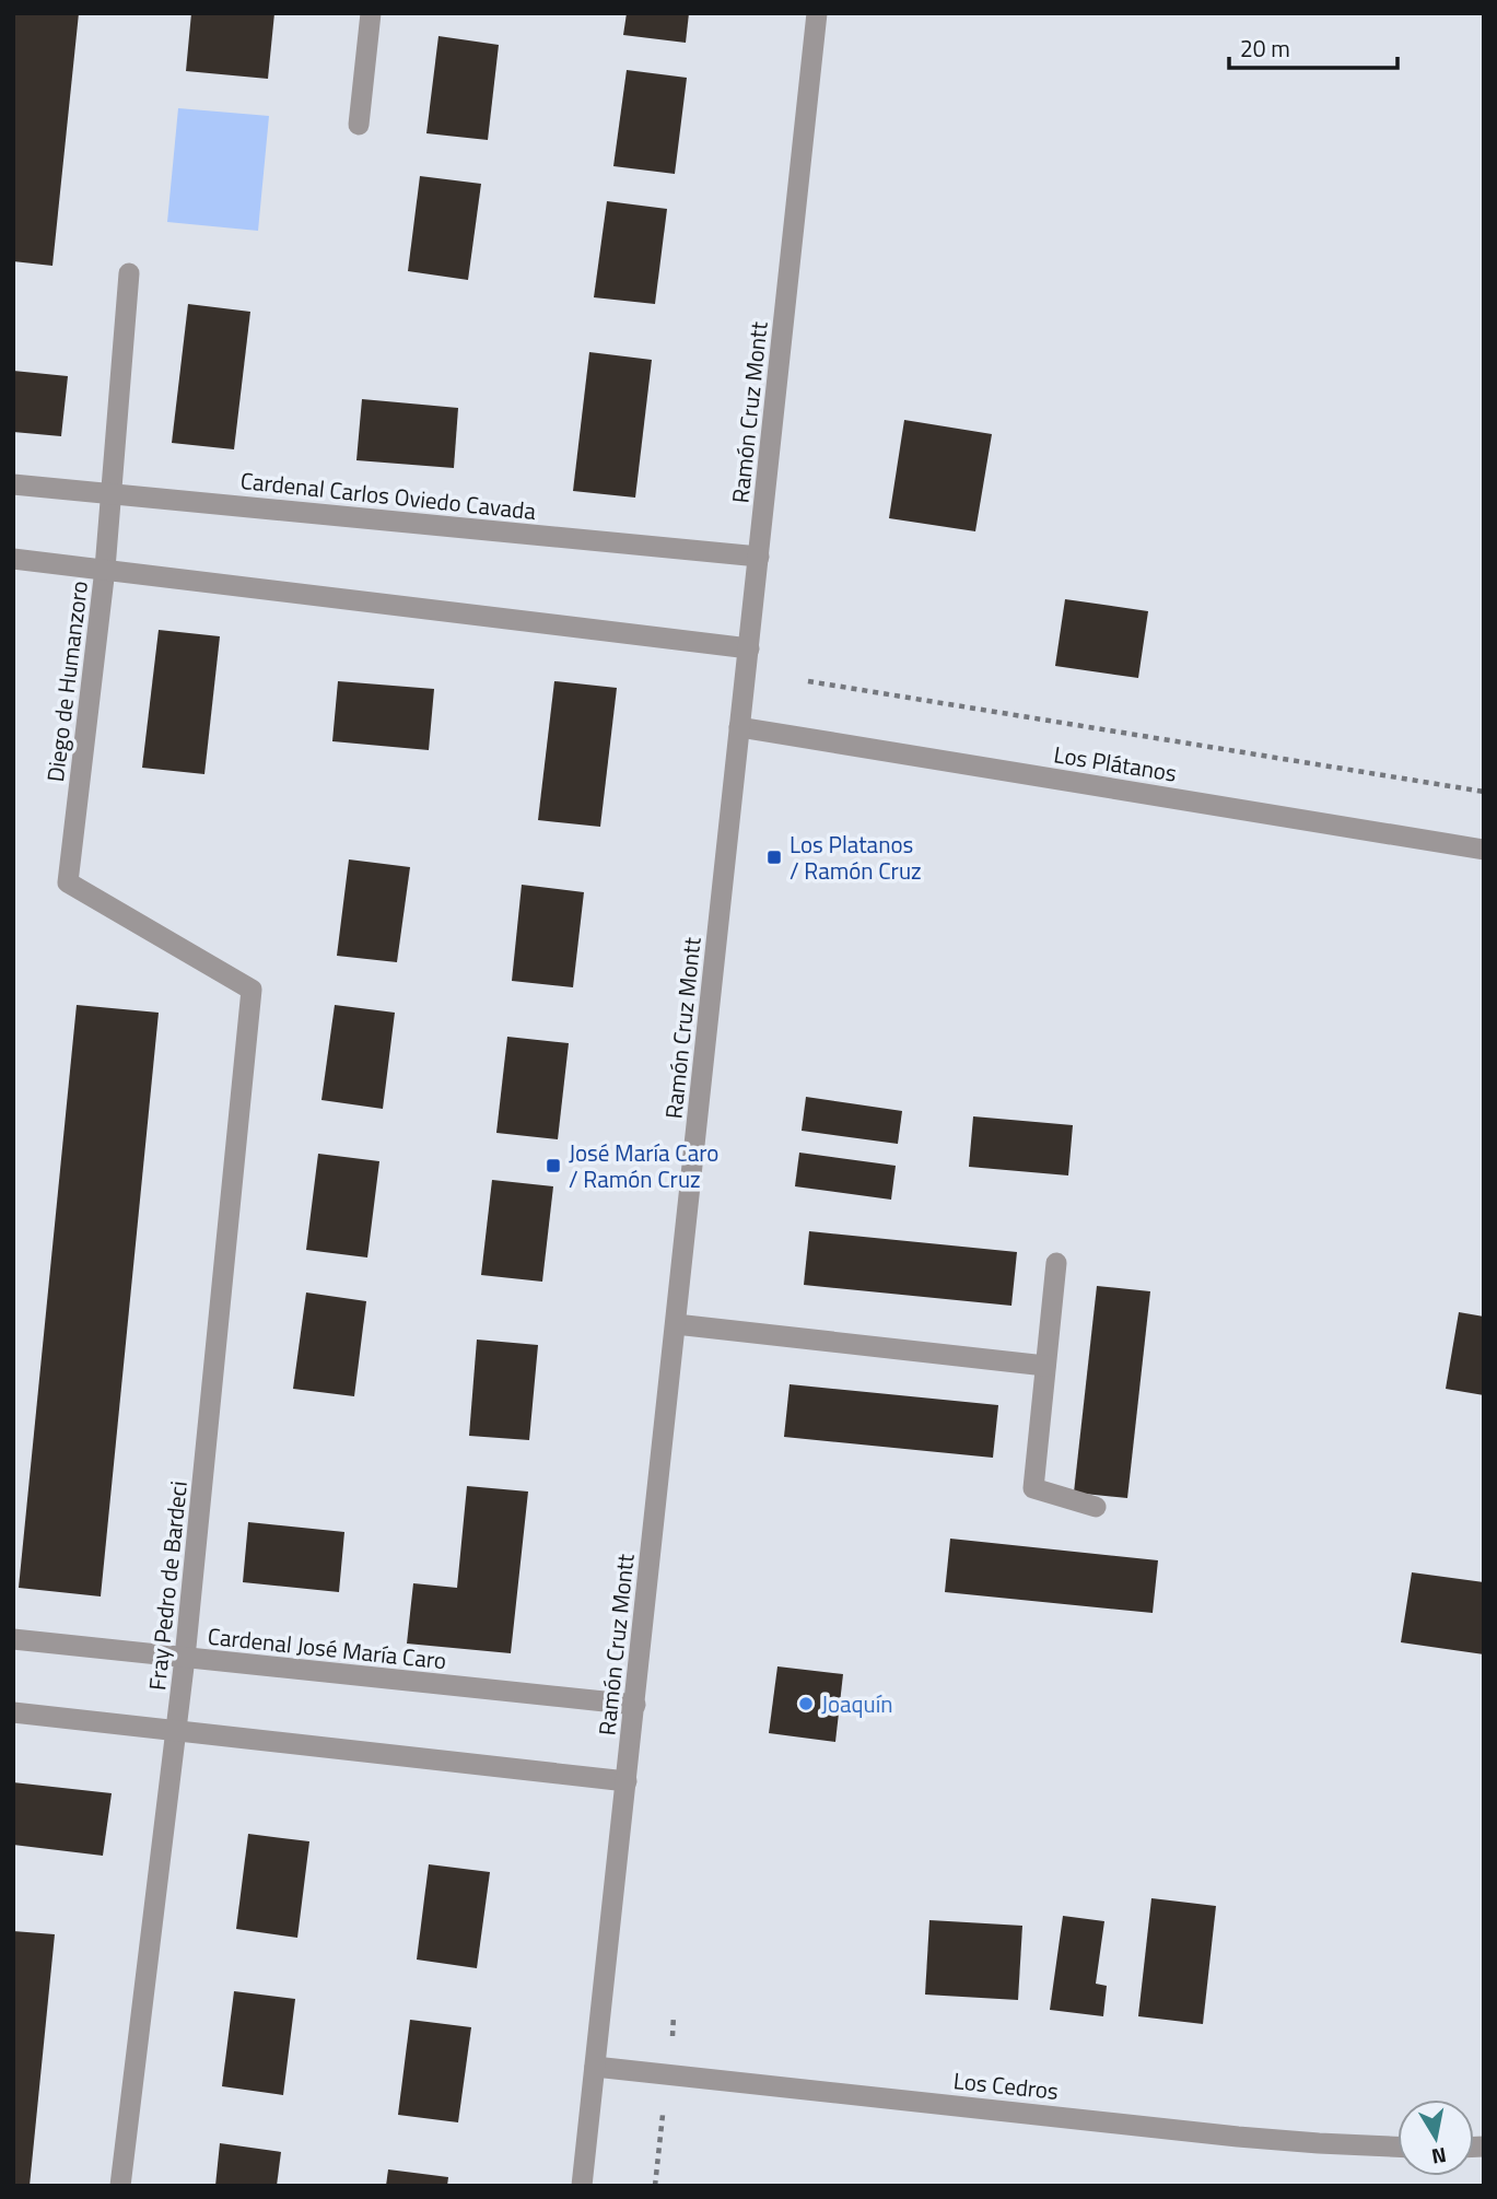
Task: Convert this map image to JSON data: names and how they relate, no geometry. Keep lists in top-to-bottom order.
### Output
{
  "streets": {
    "street": [
      "Ramón Cruz Montt",
      "Cardenal Carlos Oviedo Cavada",
      "Diego de Humanzoro",
      "Los Plátanos",
      "Fray Pedro de Bardeci",
      "Cardenal José María Caro",
      "Los Cedros"
    ]
  },
  "crossings": [
    ["Ramón Cruz Montt", "Cardenal Carlos Oviedo Cavada"],
    ["Ramón Cruz Montt", "Los Plátanos"],
    ["Ramón Cruz Montt", "Cardenal José María Caro"],
    ["Ramón Cruz Montt", "Los Cedros"],
    ["Cardenal Carlos Oviedo Cavada", "Diego de Humanzoro"],
    ["Diego de Humanzoro", "Fray Pedro de Bardeci"],
    ["Fray Pedro de Bardeci", "Cardenal José María Caro"]
  ],
  "places": {
    "transit": ["Los Platanos / Ramón Cruz", "José María Caro / Ramón Cruz"],
    "other": ["Joaquín"]
  },
  "scale_bar": "20 m",
  "north": "bottom"
}
